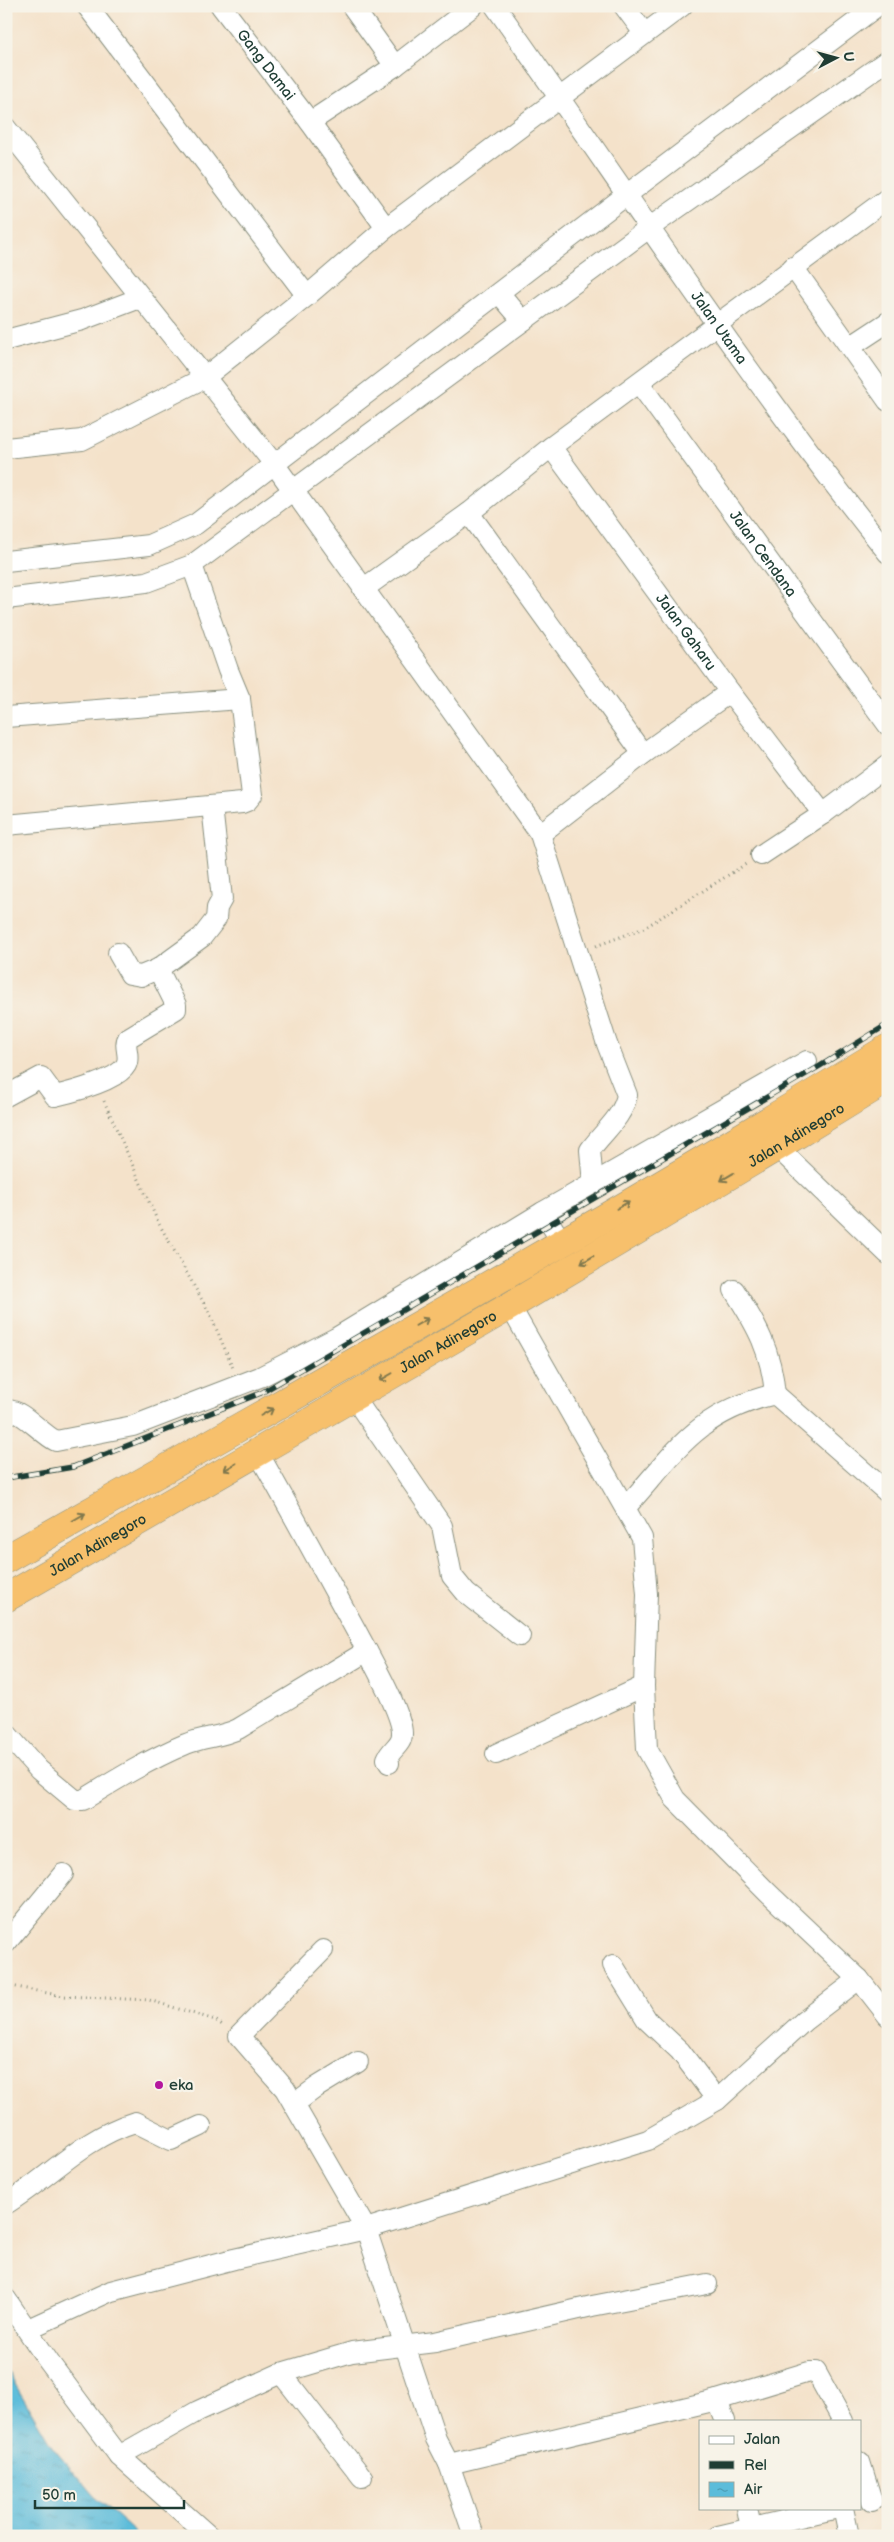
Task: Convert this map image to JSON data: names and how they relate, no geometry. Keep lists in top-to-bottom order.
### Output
{
  "streets": {
    "highway": ["Jalan Adinegoro"],
    "street": [
      "Gang Damai",
      "Jalan Utama",
      "Jalan Cendana",
      "Jalan Gaharu"
    ]
  },
  "places": ["eka"],
  "legend": ["Jalan", "Rel", "Air"],
  "scale_bar": "50 m",
  "north": "right"
}
